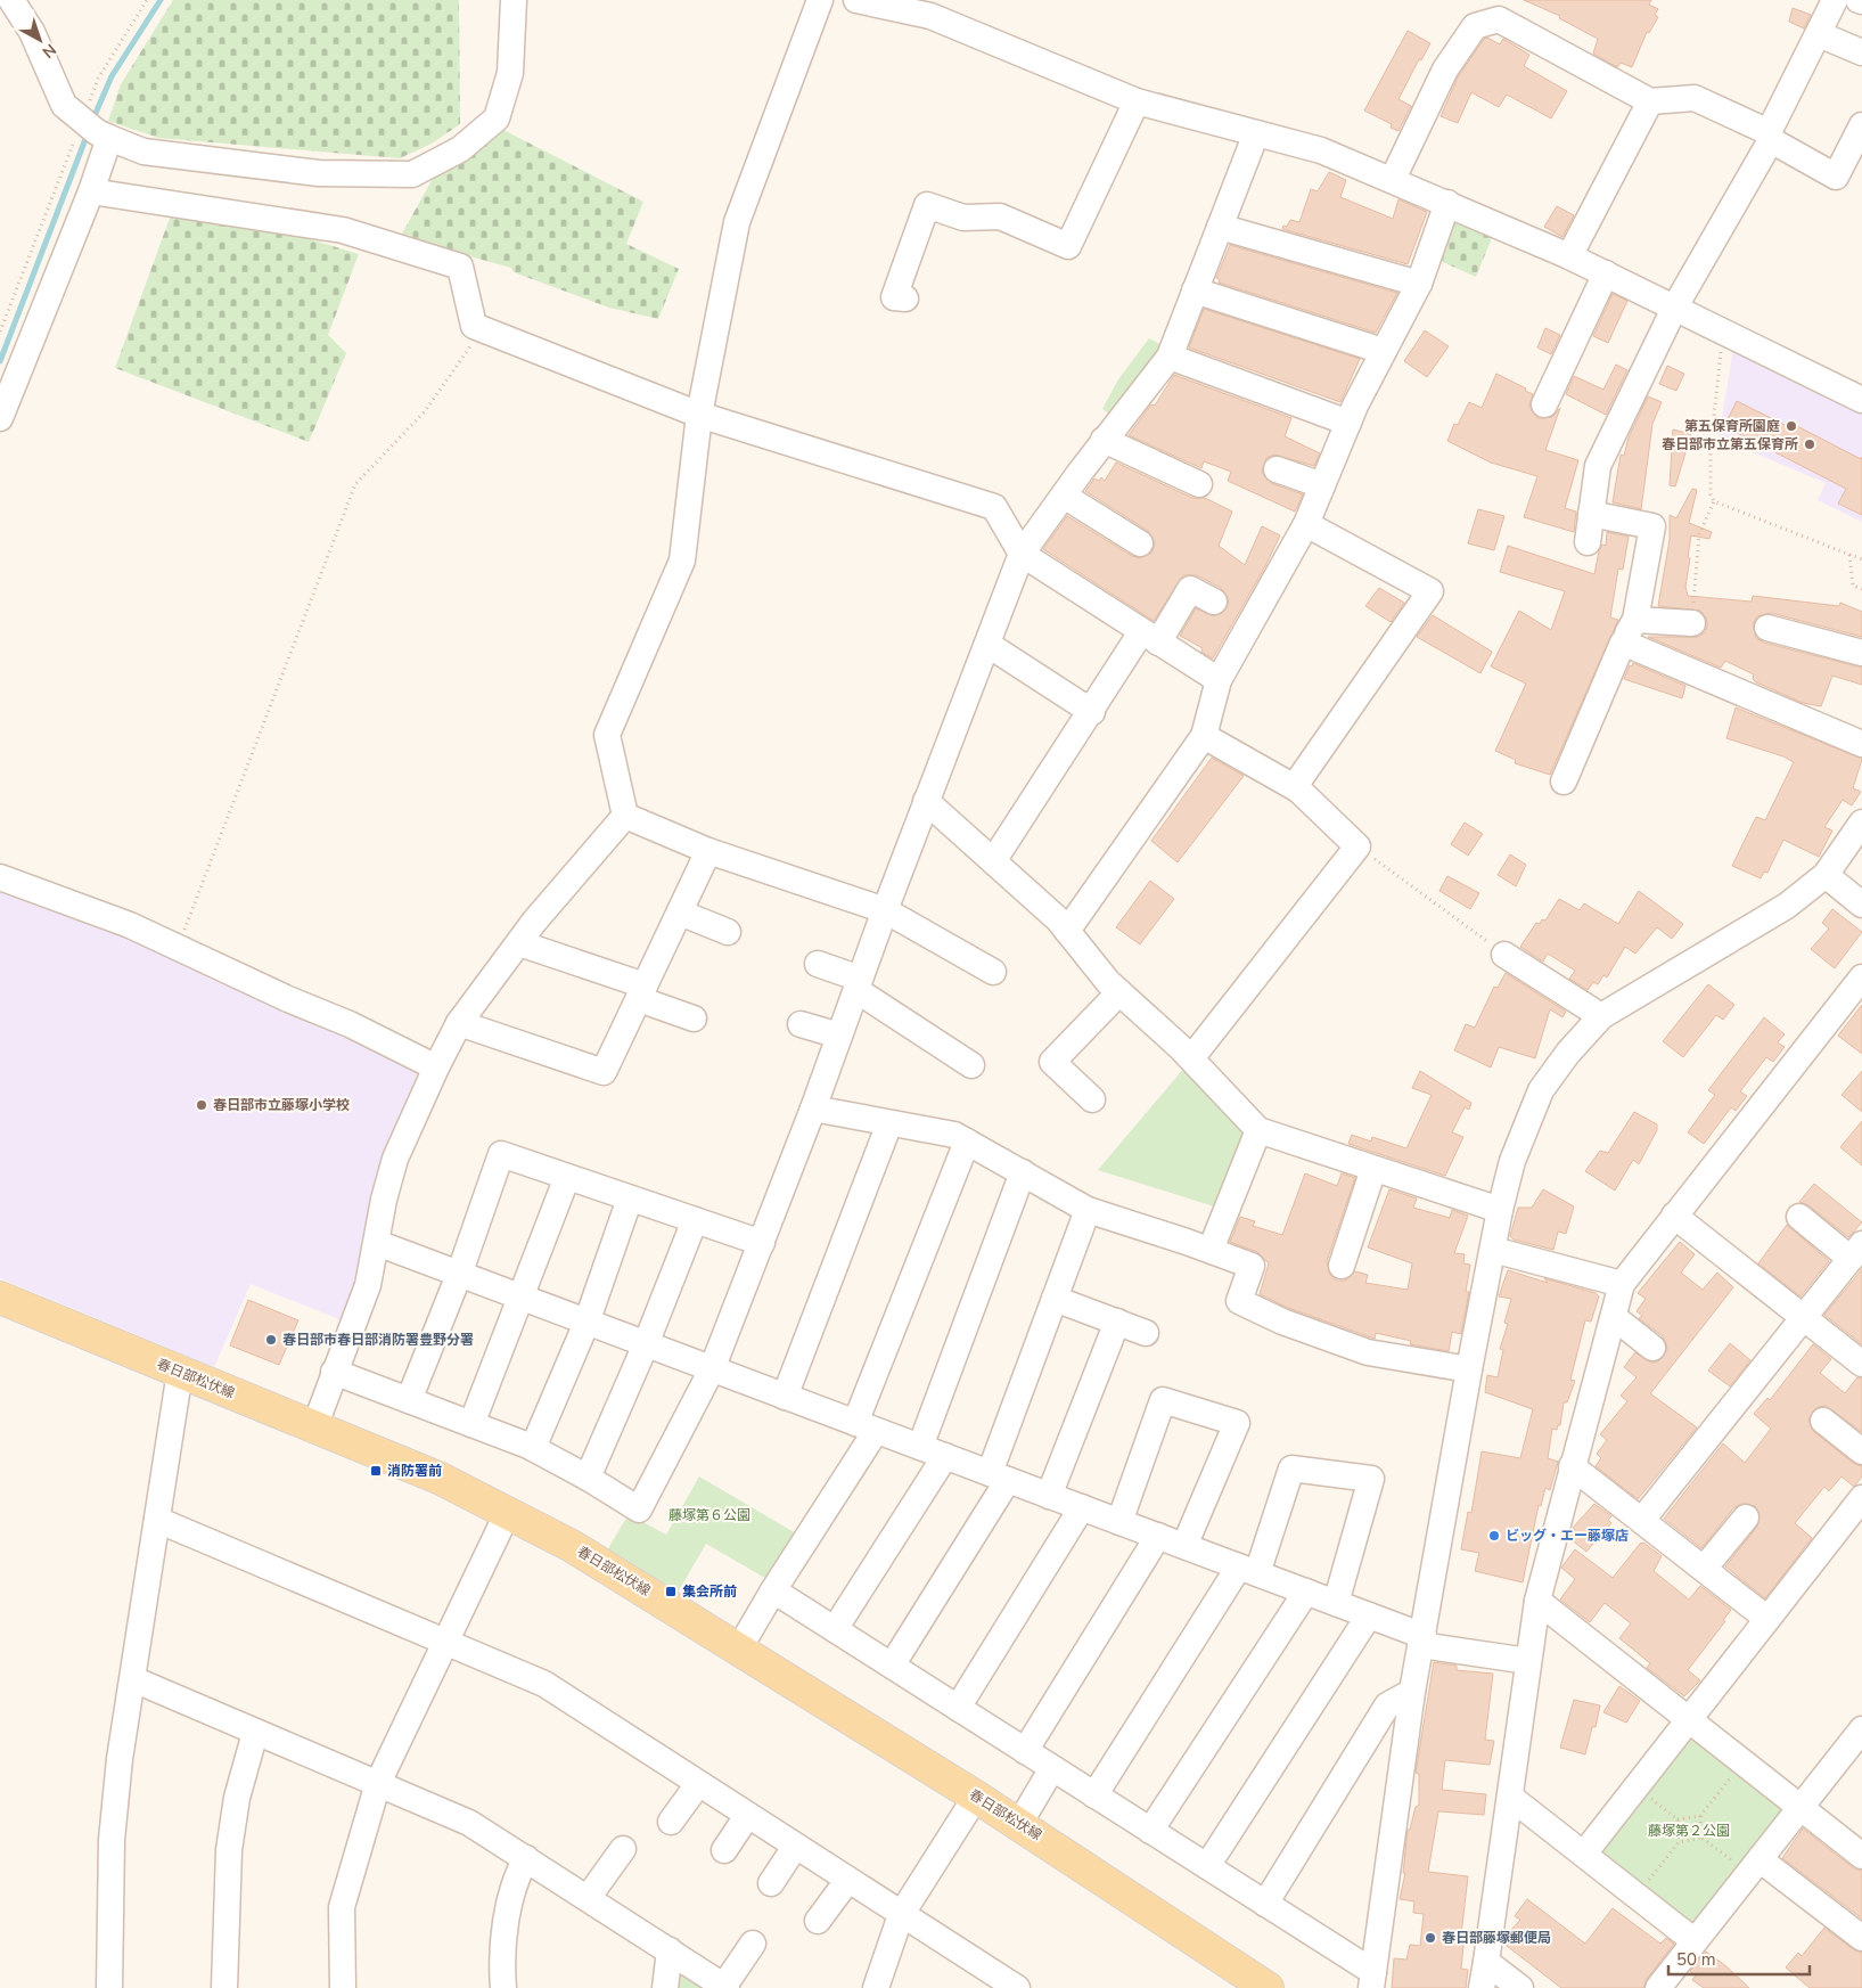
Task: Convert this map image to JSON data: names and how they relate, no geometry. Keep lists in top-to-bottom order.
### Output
{
  "streets": {
    "main road": ["春日部松伏線"]
  },
  "parks": ["藤塚第６公園", "藤塚第２公園"],
  "places": {
    "other": [
      "第五保育所園庭",
      "春日部市立第五保育所",
      "春日部市立藤塚小学校",
      "春日部市春日部消防署豊野分署",
      "ビッグ・エー藤塚店",
      "春日部藤塚郵便局"
    ],
    "transit": ["消防署前", "集会所前"]
  },
  "scale_bar": "50 m",
  "north": "bottom right"
}
